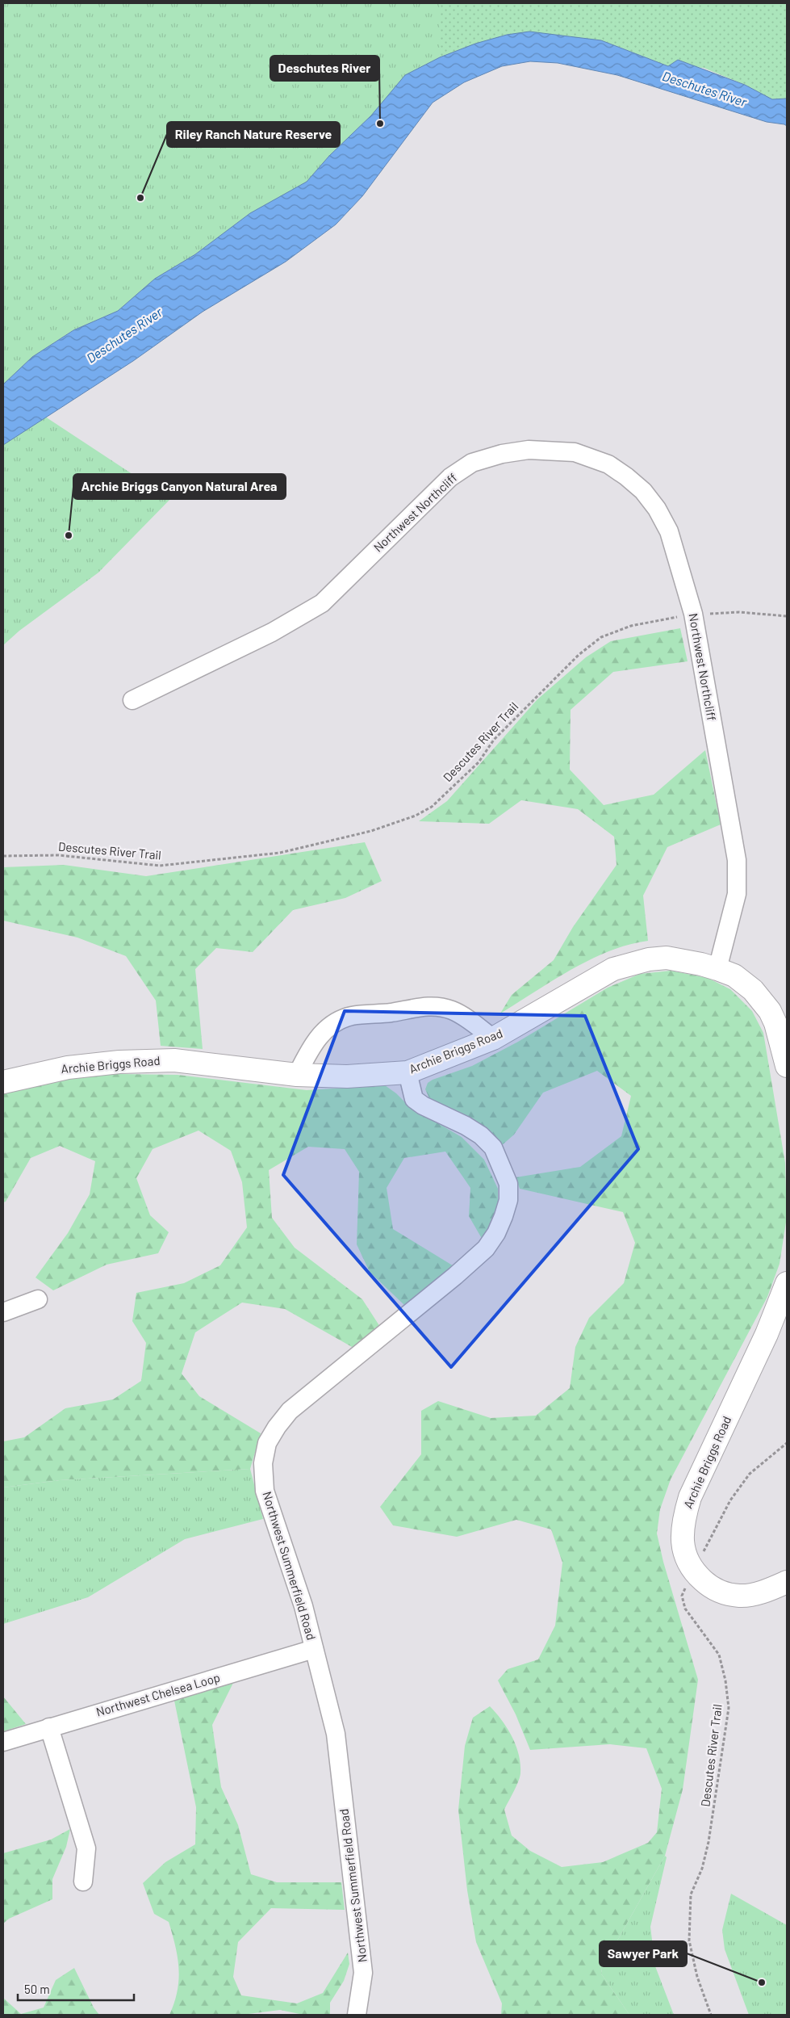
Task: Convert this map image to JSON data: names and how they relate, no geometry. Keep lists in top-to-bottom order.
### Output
{
  "streets": {
    "street": [
      "Northwest Northcliff",
      "Archie Briggs Road",
      "Northwest Summerfield Road",
      "Northwest Chelsea Loop"
    ],
    "path": ["Descutes River Trail"]
  },
  "crossings": [
    ["Northwest Northcliff", "Descutes River Trail"],
    ["Northwest Northcliff", "Archie Briggs Road"],
    ["Descutes River Trail", "Archie Briggs Road"],
    ["Archie Briggs Road", "Northwest Summerfield Road"],
    ["Northwest Summerfield Road", "Northwest Chelsea Loop"]
  ],
  "water": ["Deschutes River"],
  "places": [
    "Deschutes River",
    "Riley Ranch Nature Reserve",
    "Archie Briggs Canyon Natural Area",
    "Sawyer Park"
  ],
  "scale_bar": "50 m"
}
